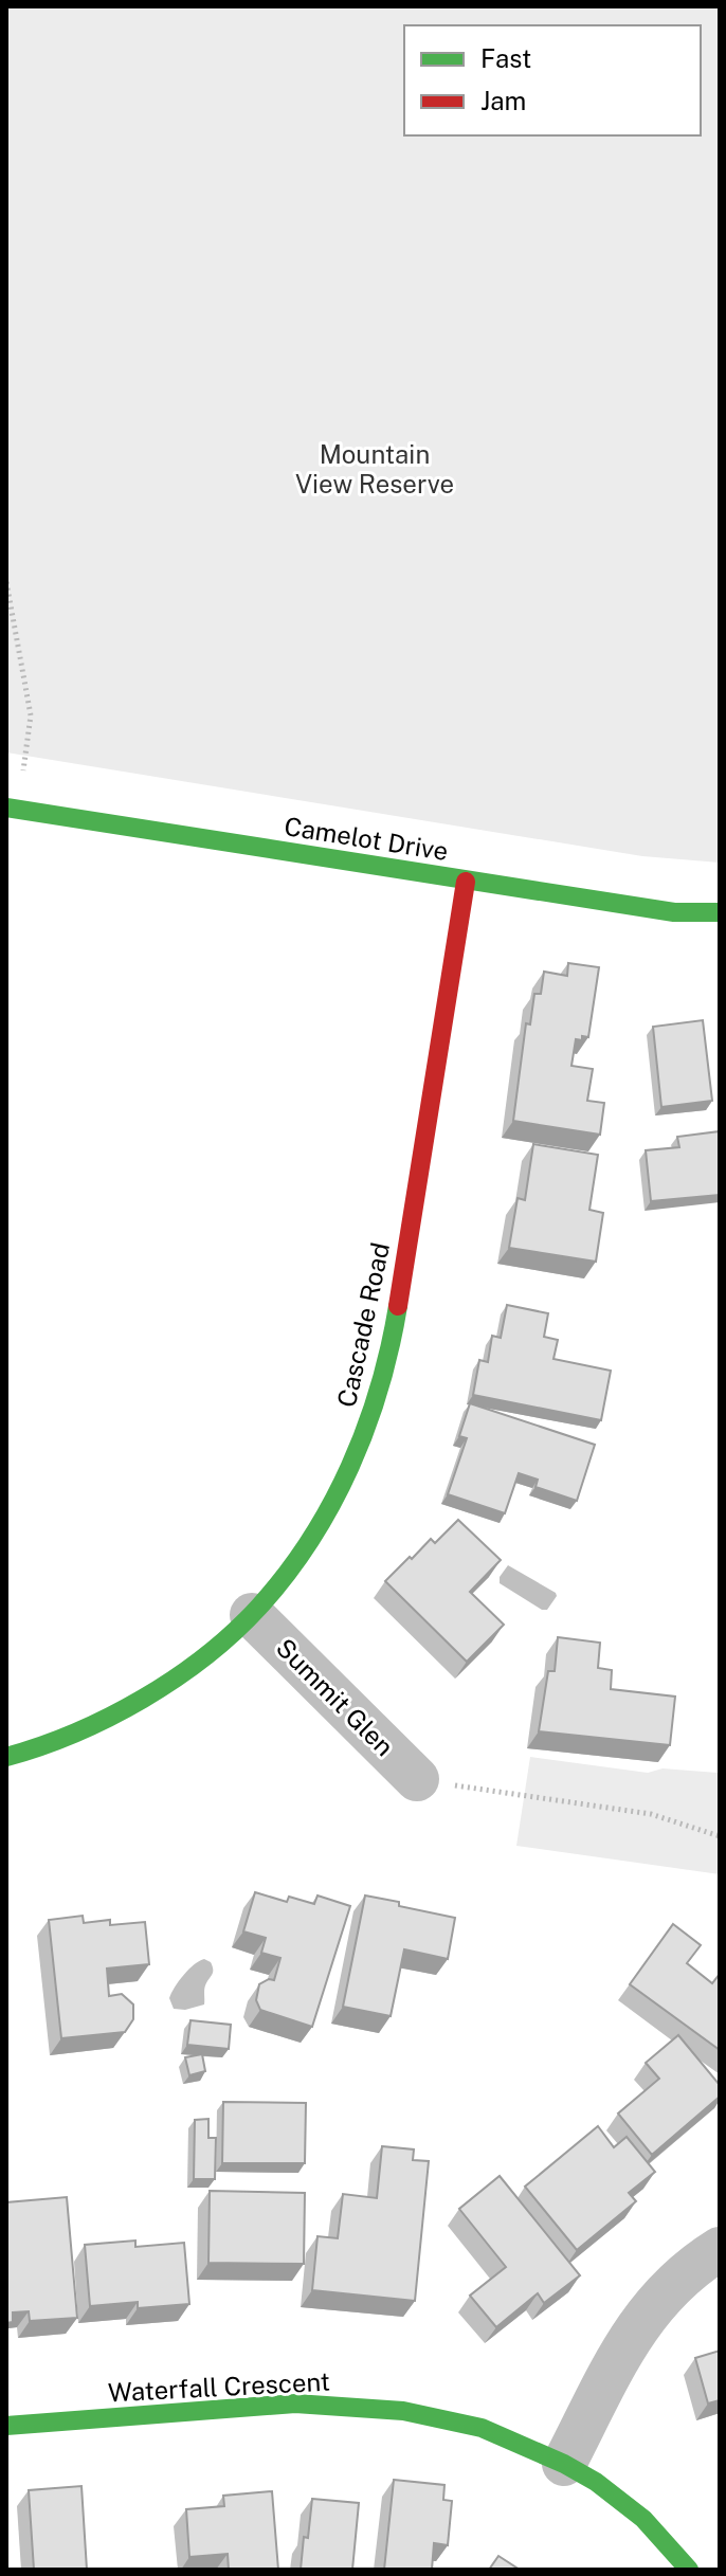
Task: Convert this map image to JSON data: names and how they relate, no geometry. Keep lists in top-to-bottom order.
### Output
{
  "streets": {
    "street": [
      "Camelot Drive",
      "Cascade Road",
      "Summit Glen",
      "Waterfall Crescent"
    ]
  },
  "crossings": [
    ["Camelot Drive", "Cascade Road"],
    ["Cascade Road", "Summit Glen"]
  ],
  "parks": ["Mountain View Reserve"],
  "legend": ["Fast", "Jam"]
}
